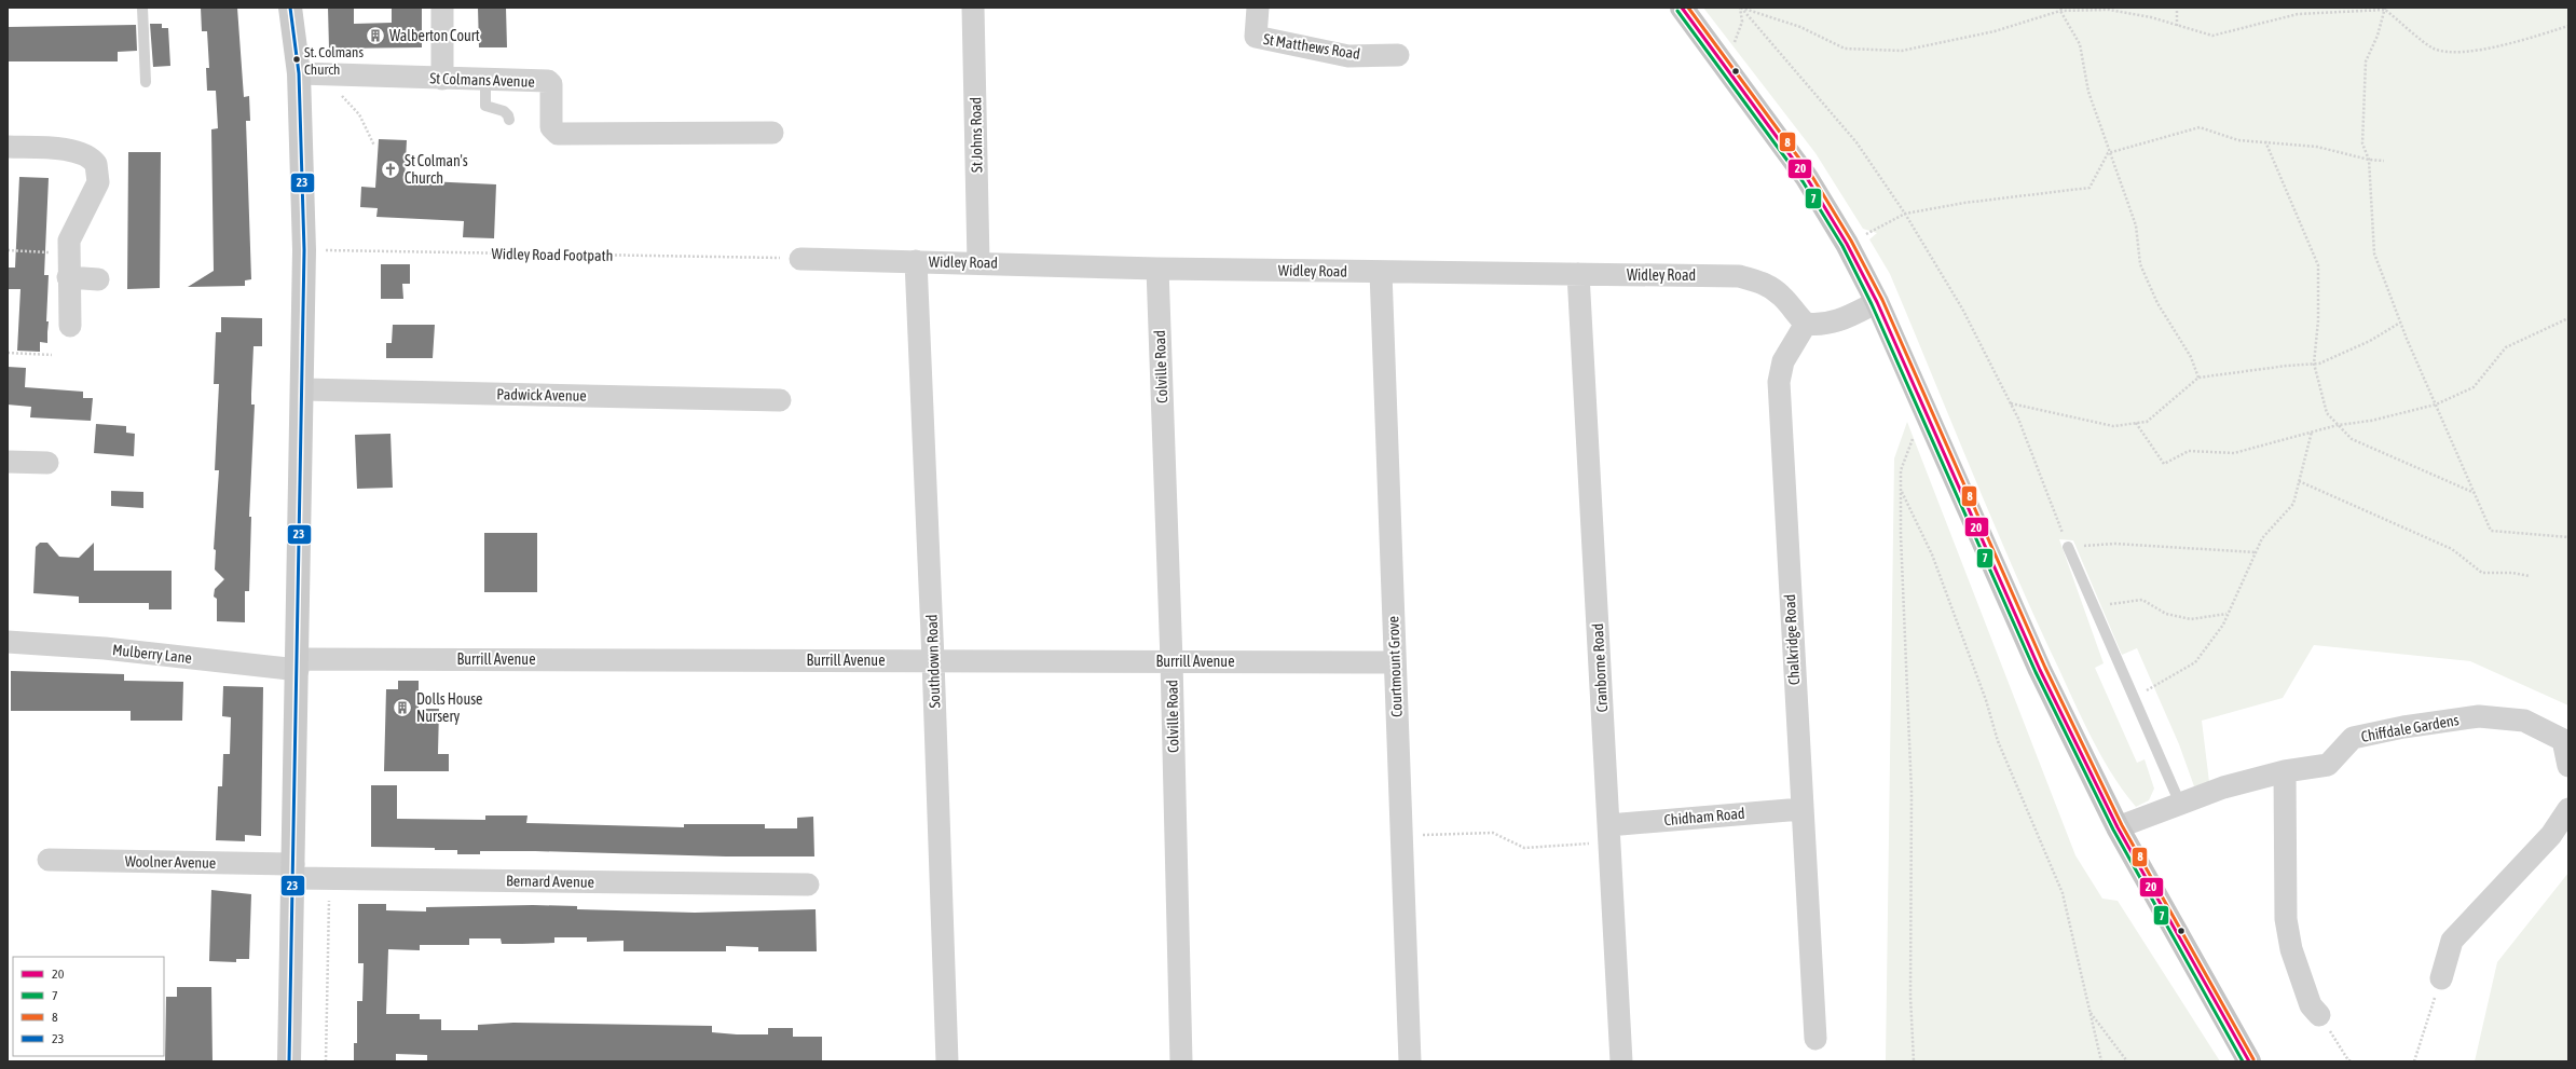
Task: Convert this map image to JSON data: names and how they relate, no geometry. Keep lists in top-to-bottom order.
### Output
{
  "streets": {
    "street": [
      "St Matthews Road",
      "St Colmans Avenue",
      "St Johns Road",
      "Widley Road",
      "Colville Road",
      "Padwick Avenue",
      "Chalkridge Road",
      "Mulberry Lane",
      "Burrill Avenue",
      "Southdown Road",
      "Courtmount Grove",
      "Cranborne Road",
      "Chiffdale Gardens",
      "Chidham Road",
      "Woolner Avenue",
      "Bernard Avenue"
    ],
    "path": ["Widley Road Footpath"]
  },
  "crossings": [
    ["St Johns Road", "Widley Road"],
    ["Widley Road Footpath", "Widley Road"],
    ["Widley Road", "Colville Road"],
    ["Widley Road", "Chalkridge Road"],
    ["Widley Road", "Southdown Road"],
    ["Widley Road", "Courtmount Grove"],
    ["Widley Road", "Cranborne Road"],
    ["Colville Road", "Burrill Avenue"],
    ["Chalkridge Road", "Chidham Road"],
    ["Mulberry Lane", "Burrill Avenue"],
    ["Burrill Avenue", "Southdown Road"],
    ["Burrill Avenue", "Courtmount Grove"],
    ["Cranborne Road", "Chidham Road"],
    ["Woolner Avenue", "Bernard Avenue"]
  ],
  "places": {
    "building": ["Walberton Court", "Dolls House Nursery"],
    "other": ["St. Colmans Church"],
    "church": ["St Colman's Church"]
  },
  "lines": [
    "transit line 20",
    "transit line 8",
    "transit line 23",
    "transit line 7"
  ],
  "legend": [
    "20",
    "7",
    "8",
    "23"
  ]
}
